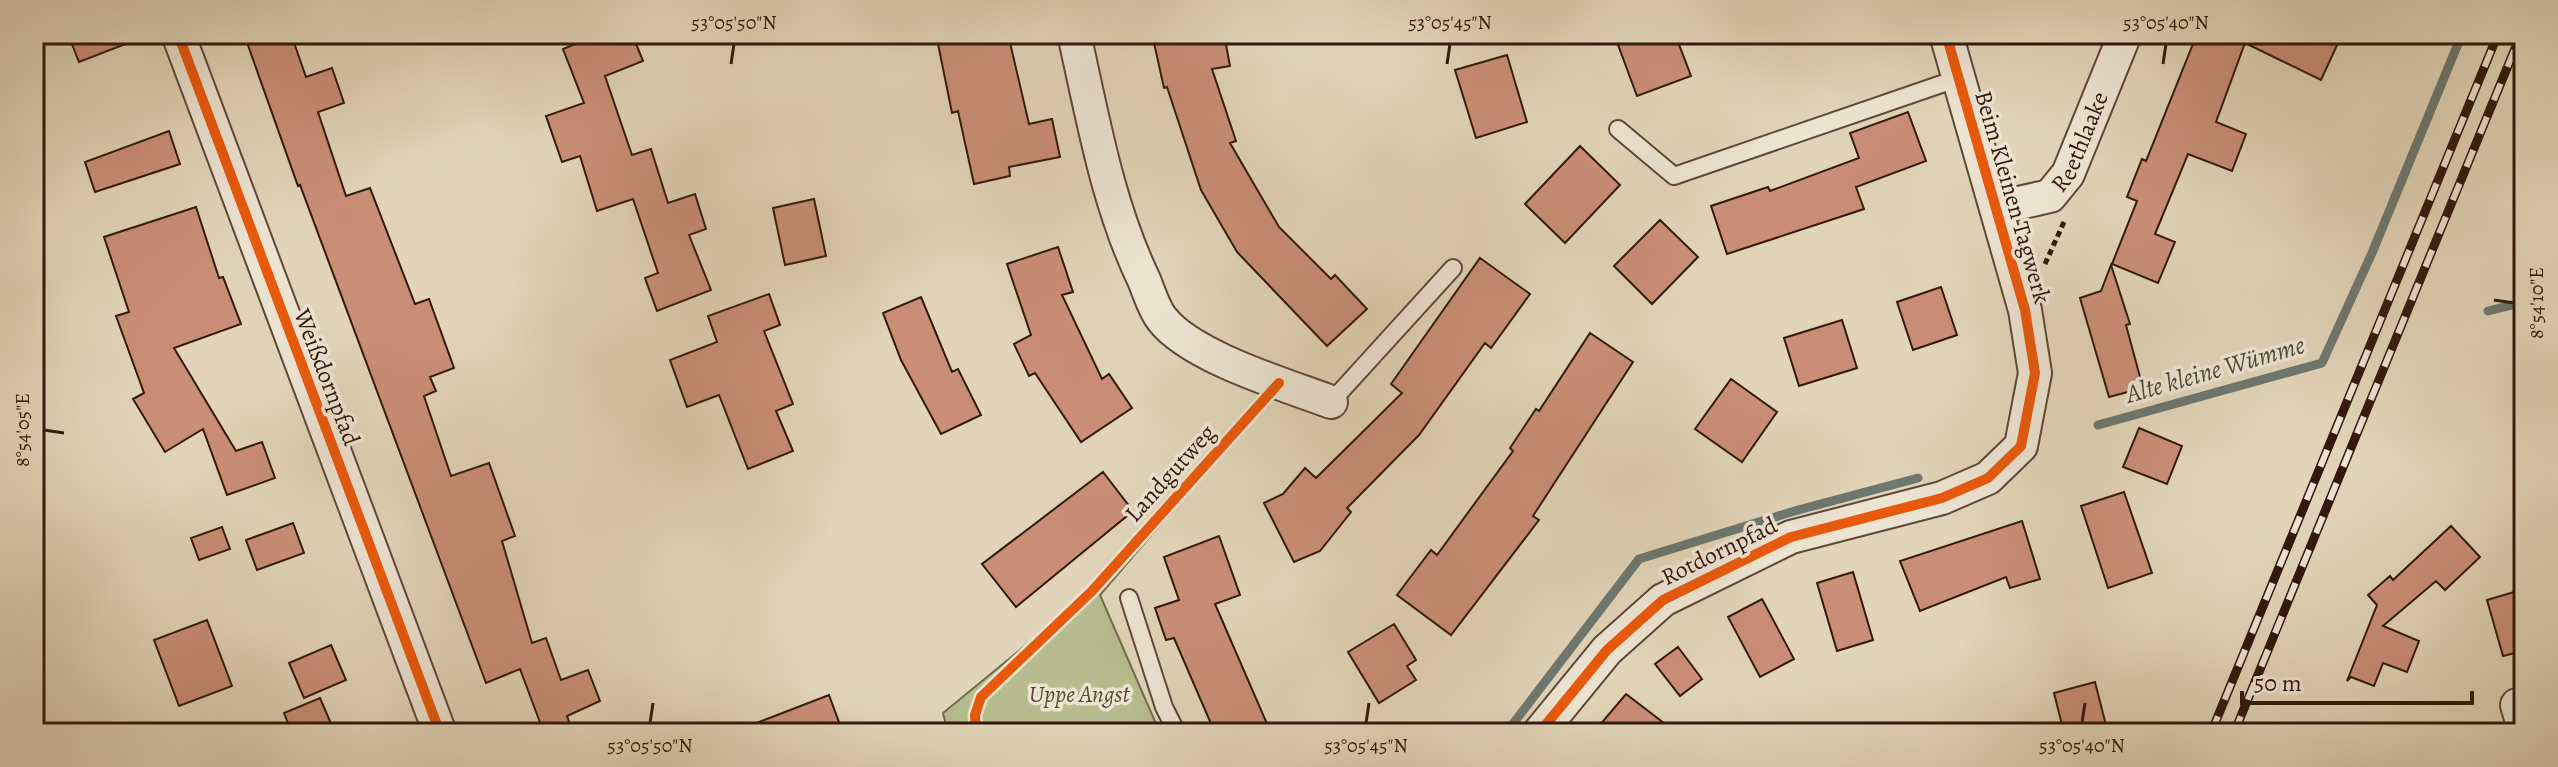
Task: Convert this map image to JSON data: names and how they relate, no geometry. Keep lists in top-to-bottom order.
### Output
{
  "streets": {
    "street": [
      "Reethlaake",
      "Beim Kleinen Tagwerk",
      "Weißdornpfad",
      "Rotdornpfad"
    ],
    "cycle path": ["Landgutweg"]
  },
  "crossings": [
    ["Reethlaake", "Beim Kleinen Tagwerk"],
    ["Beim Kleinen Tagwerk", "Rotdornpfad"]
  ],
  "water": ["Alte kleine Wümme"],
  "parks": ["Uppe Angst"],
  "scale_bar": "50 m",
  "coordinates": [
    "53°05'50\"N",
    "53°05'45\"N",
    "53°05'40\"N",
    "8°54'10\"E",
    "8°54'05\"E"
  ]
}
